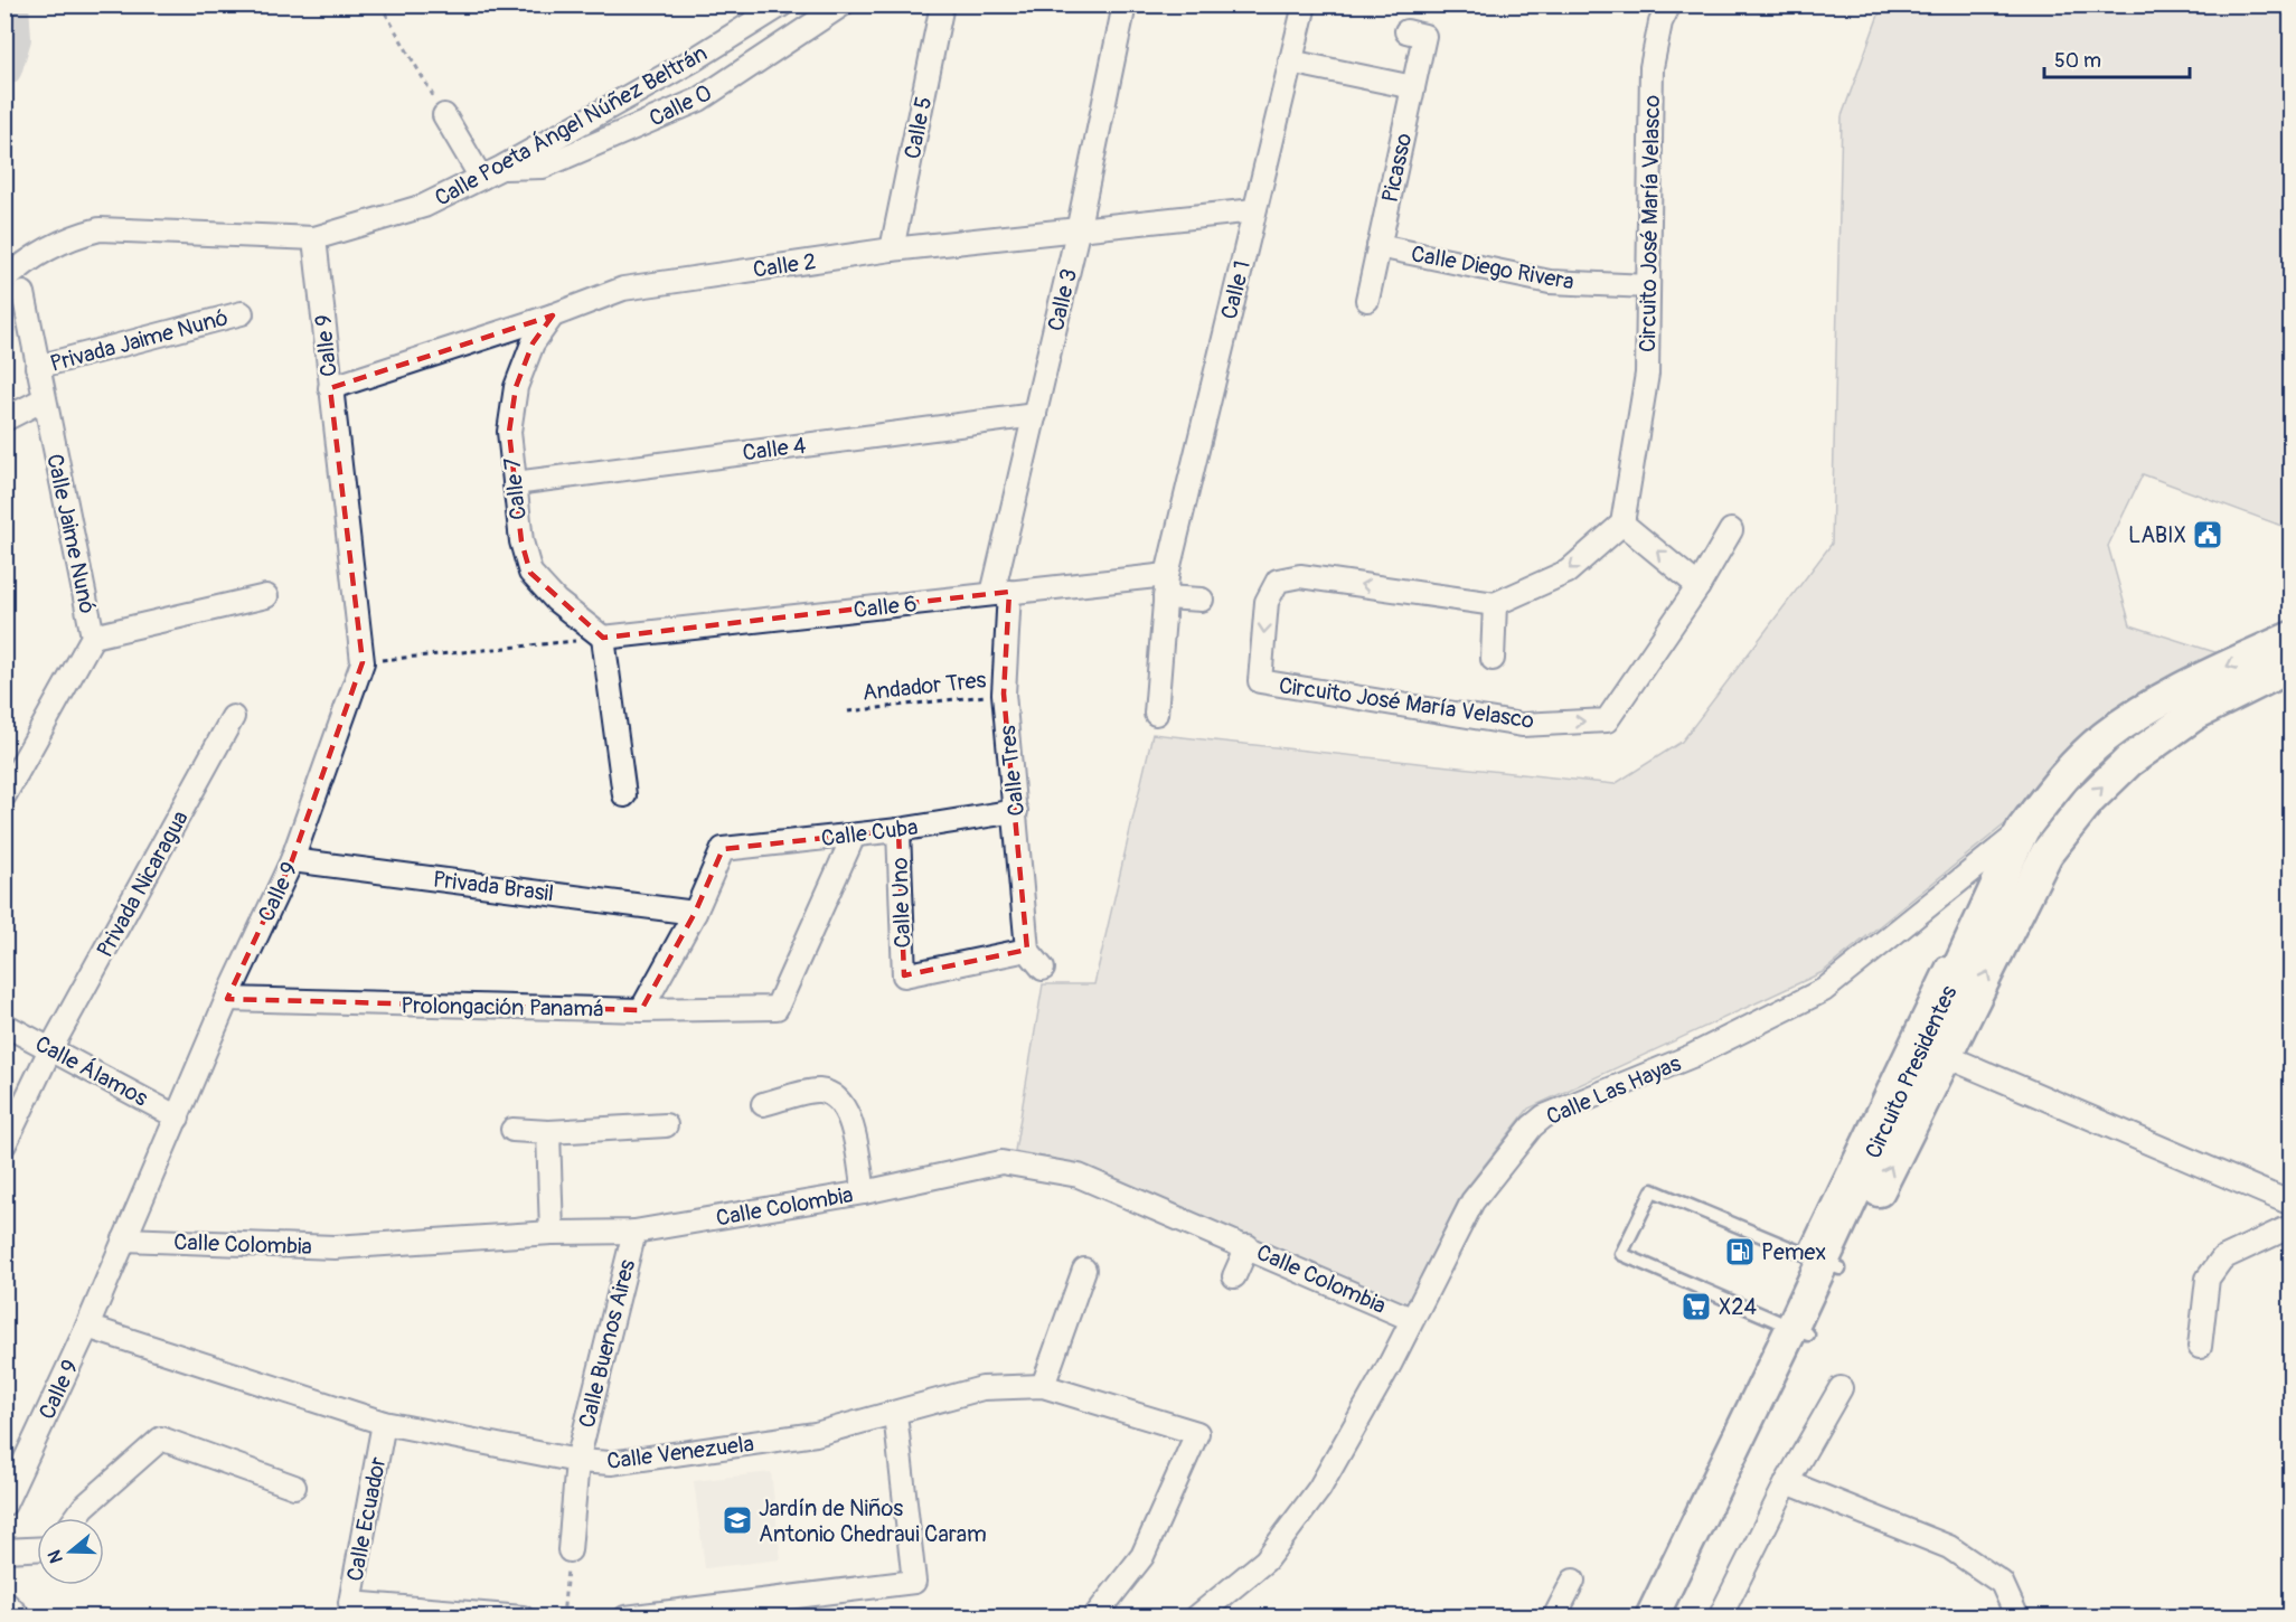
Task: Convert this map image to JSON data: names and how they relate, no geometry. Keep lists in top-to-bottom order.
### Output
{
  "streets": {
    "main road": ["Circuito Presidentes"],
    "street": [
      "Calle 0",
      "Calle Poeta Ángel Núñez Beltrán",
      "Calle 5",
      "Picasso",
      "Circuito José María Velasco",
      "Calle 2",
      "Calle Diego Rivera",
      "Calle 1",
      "Calle 3",
      "Privada Jaime Nunó",
      "Calle 9",
      "Calle 4",
      "Calle 7",
      "Calle Jaime Nunó",
      "Calle 6",
      "Calle Tres",
      "Calle Cuba",
      "Privada Nicaragua",
      "Privada Brasil",
      "Calle Uno",
      "Prolongación Panamá",
      "Calle Álamos",
      "Calle Las Hayas",
      "Calle Colombia",
      "Calle Buenos Aires",
      "Calle Venezuela",
      "Calle Ecuador"
    ],
    "path": ["Andador Tres"]
  },
  "crossings": [
    ["Calle 0", "Calle Poeta Ángel Núñez Beltrán"],
    ["Calle Poeta Ángel Núñez Beltrán", "Calle 9"],
    ["Calle Poeta Ángel Núñez Beltrán", "Calle Jaime Nunó"],
    ["Calle 5", "Calle 2"],
    ["Picasso", "Calle Diego Rivera"],
    ["Circuito José María Velasco", "Calle Diego Rivera"],
    ["Calle 2", "Calle 1"],
    ["Calle 2", "Calle 3"],
    ["Calle 2", "Calle 9"],
    ["Calle 2", "Calle 7"],
    ["Calle 1", "Calle 6"],
    ["Calle 3", "Calle 4"],
    ["Calle 3", "Calle 6"],
    ["Calle 3", "Calle Tres"],
    ["Privada Jaime Nunó", "Calle Jaime Nunó"],
    ["Calle 9", "Privada Brasil"],
    ["Calle 9", "Prolongación Panamá"],
    ["Calle 9", "Calle Álamos"],
    ["Calle 9", "Calle Colombia"],
    ["Calle 9", "Calle Venezuela"],
    ["Calle 4", "Calle 7"],
    ["Calle 7", "Calle 6"],
    ["Calle 6", "Calle Tres"],
    ["Andador Tres", "Calle Tres"],
    ["Calle Tres", "Calle Cuba"],
    ["Calle Tres", "Calle Uno"],
    ["Calle Cuba", "Privada Brasil"],
    ["Calle Cuba", "Calle Uno"],
    ["Calle Cuba", "Prolongación Panamá"],
    ["Privada Nicaragua", "Calle Álamos"],
    ["Circuito Presidentes", "Calle Las Hayas"],
    ["Calle Las Hayas", "Calle Colombia"],
    ["Calle Colombia", "Calle Buenos Aires"],
    ["Calle Buenos Aires", "Calle Venezuela"],
    ["Calle Venezuela", "Calle Ecuador"]
  ],
  "places": {
    "public building": ["LABIX"],
    "fuel station": ["Pemex"],
    "supermarket": ["X24"],
    "school or university": ["Jardín de Niños Antonio Chedraui Caram"]
  },
  "scale_bar": "50 m",
  "north": "left"
}
